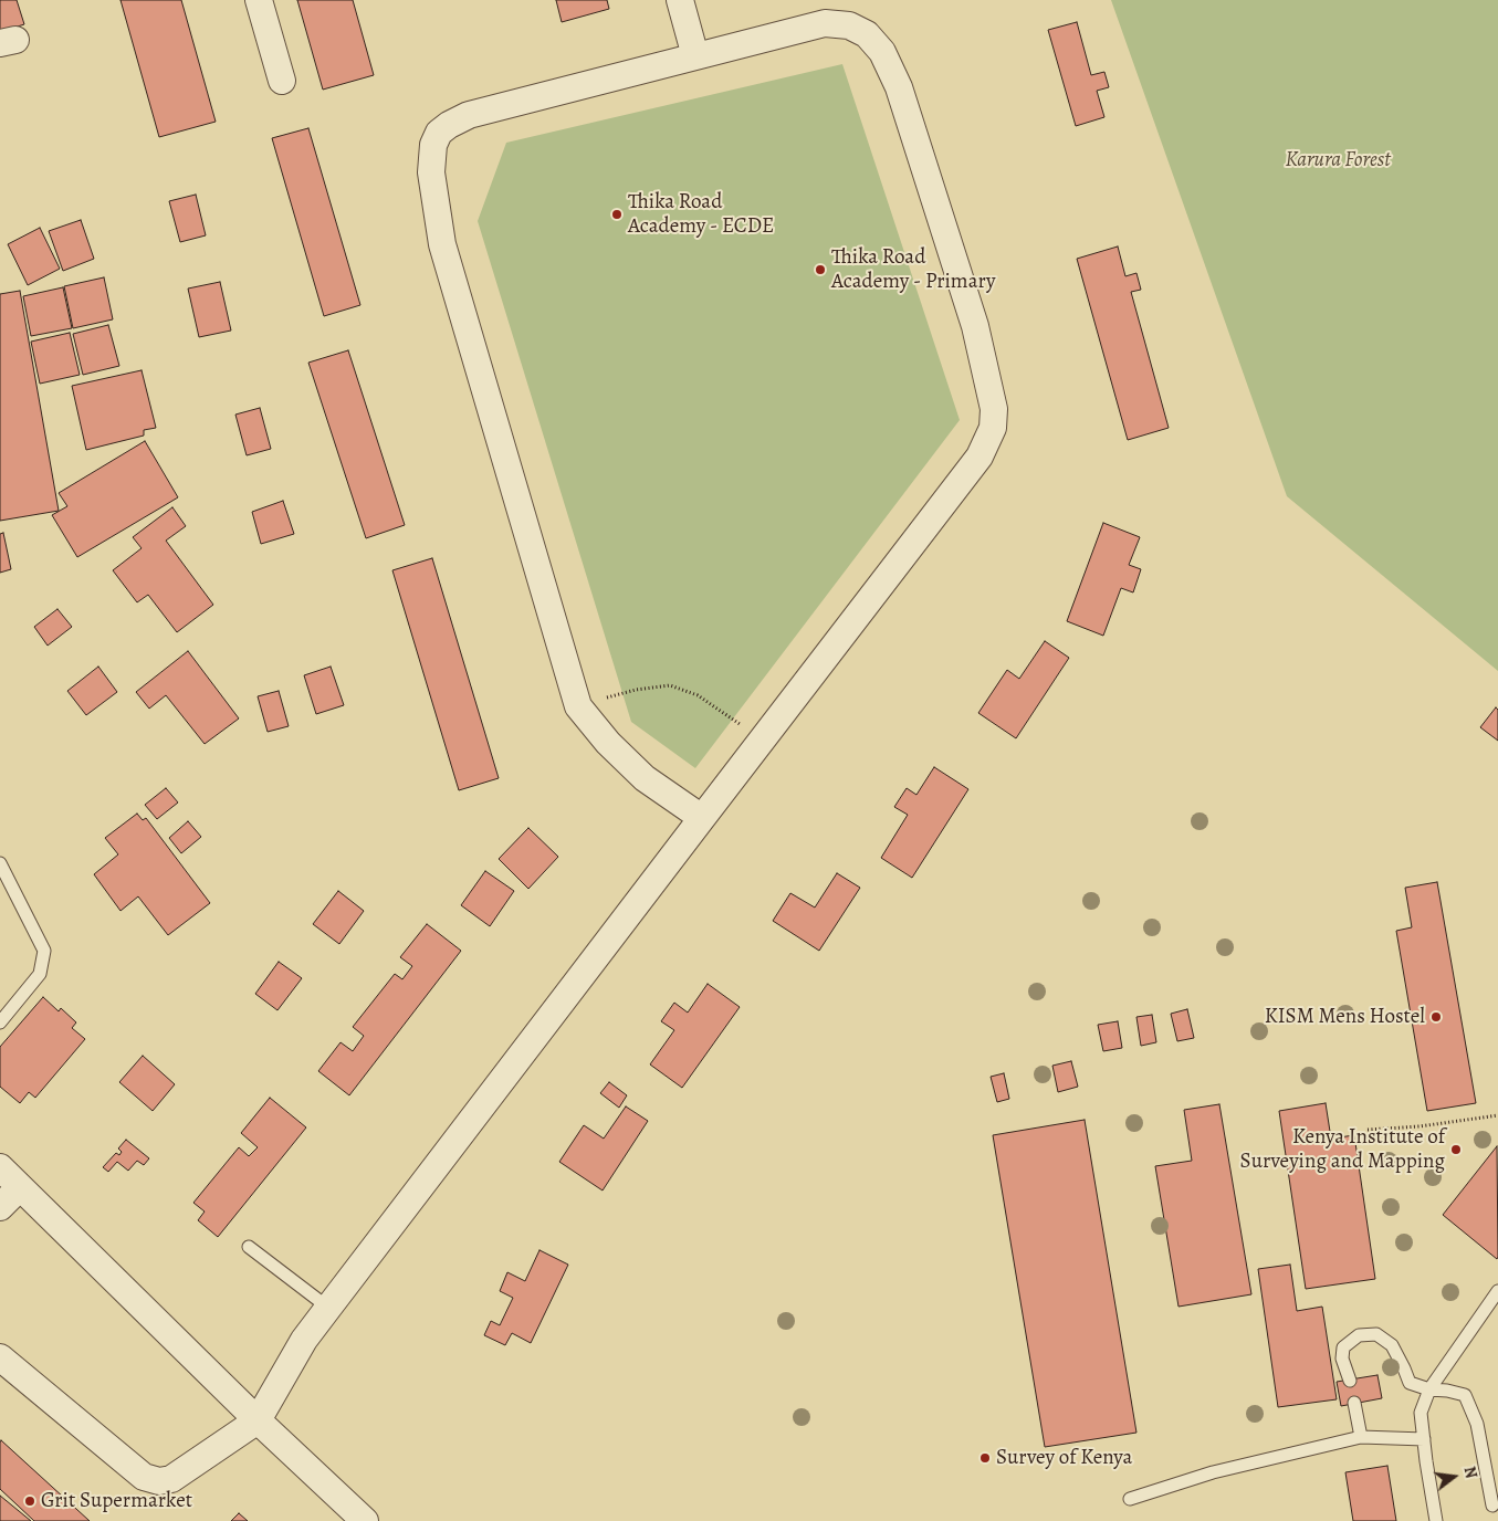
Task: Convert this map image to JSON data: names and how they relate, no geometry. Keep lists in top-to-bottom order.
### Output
{
  "parks": ["Karura Forest"],
  "places": [
    "Thika Road Academy - ECDE",
    "Thika Road Academy - Primary",
    "KISM Mens Hostel",
    "Kenya Institute of Surveying and Mapping",
    "Survey of Kenya",
    "Grit Supermarket"
  ],
  "north": "right"
}
